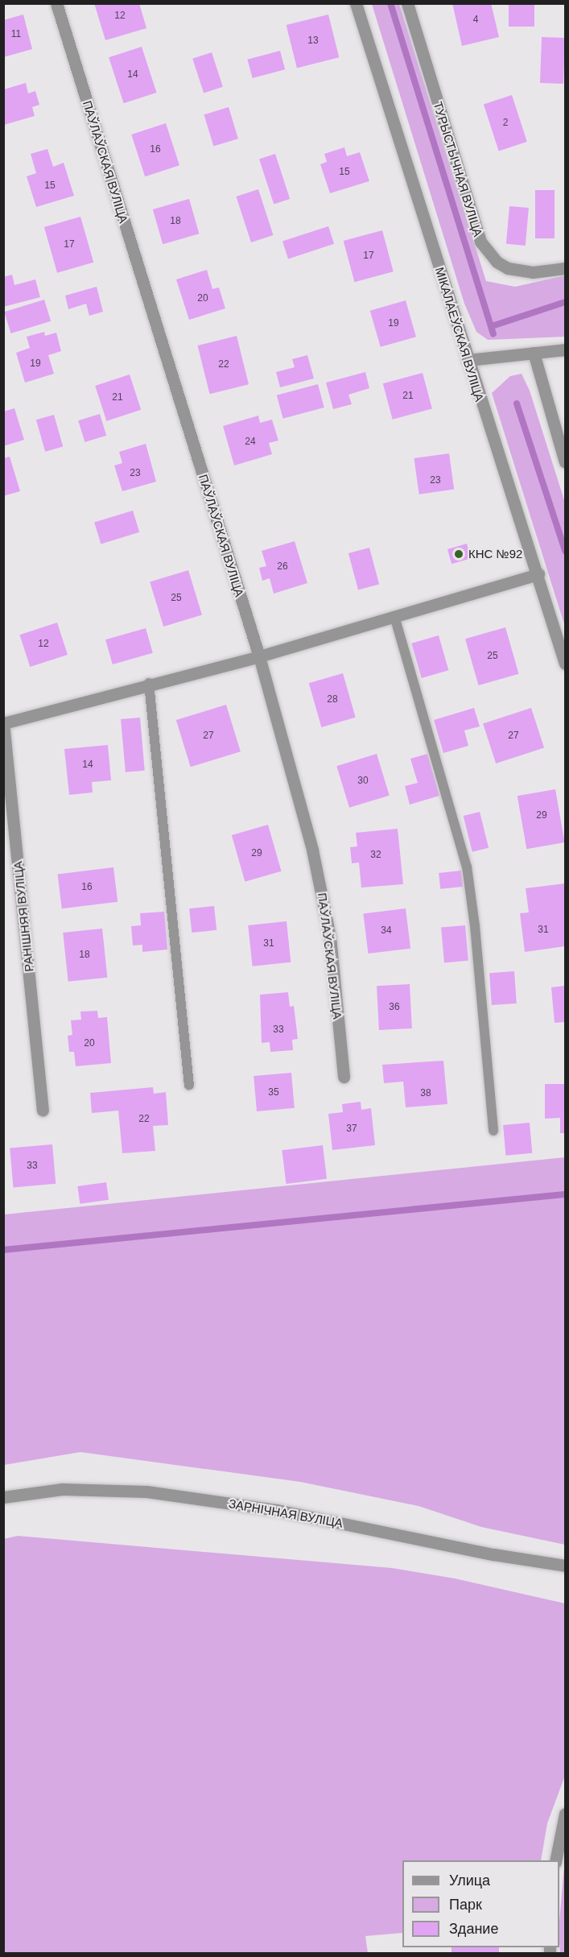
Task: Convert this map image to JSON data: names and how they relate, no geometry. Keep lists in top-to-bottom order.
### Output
{
  "streets": {
    "street": [
      "ПАЎЛАЎСКАЯ ВУЛІЦА",
      "ТУРЫСТЫЧНАЯ ВУЛІЦА",
      "МІКАЛАЕЎСКАЯ ВУЛІЦА",
      "РАНІШНЯЯ ВУЛІЦА",
      "ЗАРНІЧНАЯ ВУЛІЦА"
    ]
  },
  "places": ["КНС №92"],
  "house_numbers": [
    "12",
    "4",
    "11",
    "13",
    "14",
    "2",
    "16",
    "15",
    "15",
    "18",
    "17",
    "17",
    "20",
    "19",
    "19",
    "22",
    "21",
    "21",
    "24",
    "23",
    "23",
    "26",
    "25",
    "12",
    "25",
    "28",
    "27",
    "27",
    "14",
    "30",
    "29",
    "29",
    "32",
    "16",
    "31",
    "34",
    "31",
    "18",
    "36",
    "33",
    "20",
    "35",
    "38",
    "22",
    "37",
    "33"
  ],
  "legend": ["Улица", "Парк", "Здание"]
}
